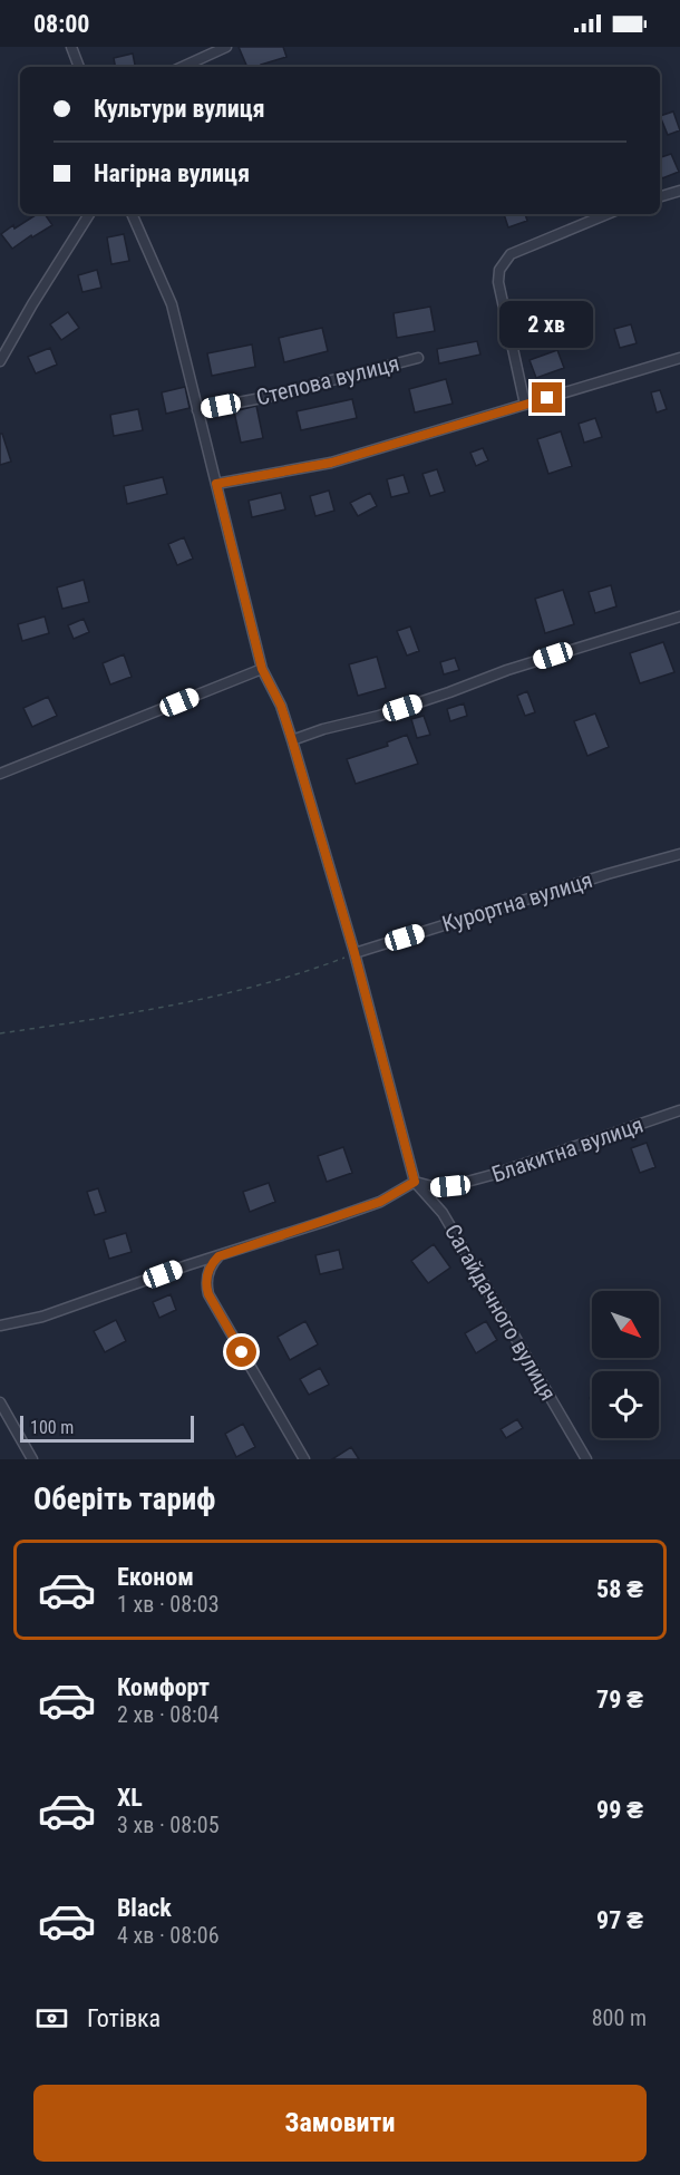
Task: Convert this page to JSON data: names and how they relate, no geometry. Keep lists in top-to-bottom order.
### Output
{
  "streets": {
    "street": [
      "Степова вулиця",
      "Курортна вулиця",
      "Блакитна вулиця",
      "Сагайдачного вулиця"
    ]
  },
  "crossings": [
    ["Курортна вулиця", "Сагайдачного вулиця"],
    ["Блакитна вулиця", "Сагайдачного вулиця"]
  ],
  "scale_bar": "100 m",
  "north": "bottom right",
  "page": {
    "status": "08:00",
    "banner": ["Культури вулиця", "Нагірна вулиця"],
    "bubble": "2 хв",
    "scale": "100 m",
    "heading": "Оберіть тариф",
    "list": [
      {
        "name": "Економ",
        "note": "1 хв · 08:03",
        "value": "58 ₴"
      },
      {
        "name": "Комфорт",
        "note": "2 хв · 08:04",
        "value": "79 ₴"
      },
      {
        "name": "XL",
        "note": "3 хв · 08:05",
        "value": "99 ₴"
      },
      {
        "name": "Black",
        "note": "4 хв · 08:06",
        "value": "97 ₴"
      }
    ],
    "pay": ["Готівка", "800 m"],
    "buttons": "Замовити"
  }
}
